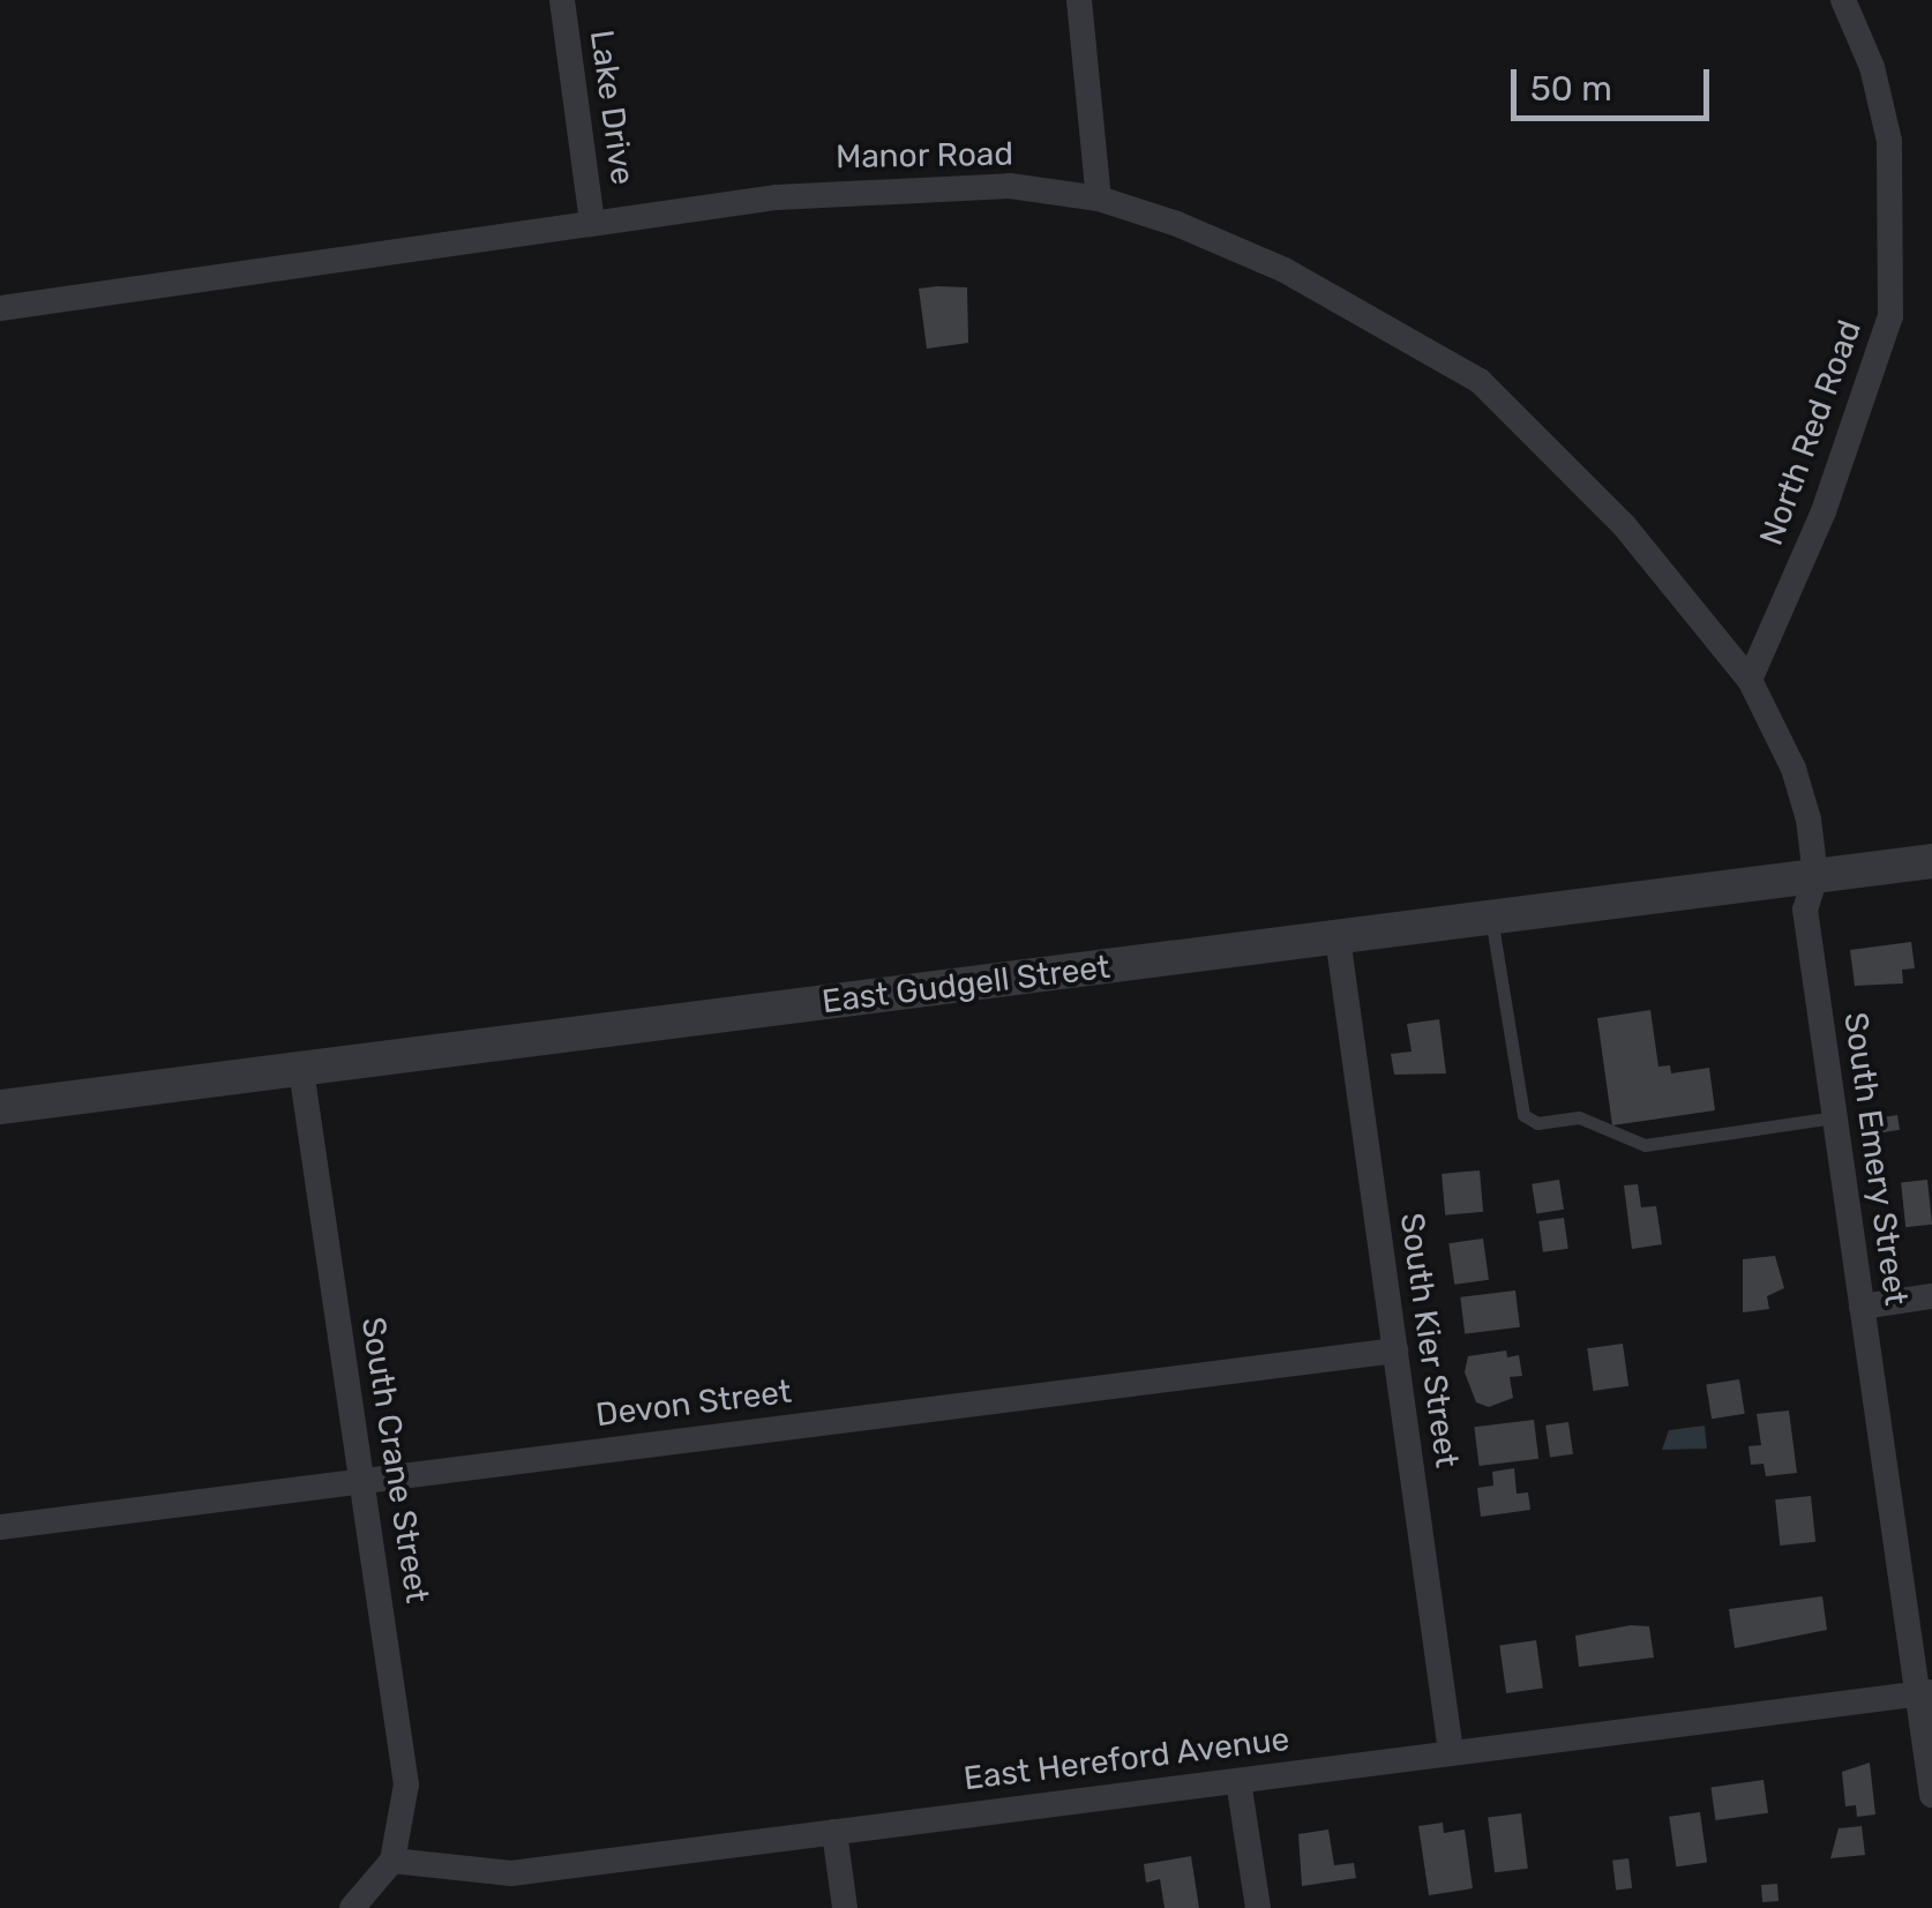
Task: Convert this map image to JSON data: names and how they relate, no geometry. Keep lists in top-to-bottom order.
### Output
{
  "streets": {
    "street": [
      "Lake Drive",
      "Manor Road",
      "North Red Road",
      "East Gudgell Street",
      "South Emery Street",
      "South Kier Street",
      "Devon Street",
      "South Crane Street",
      "East Hereford Avenue"
    ]
  },
  "crossings": [
    ["Lake Drive", "Manor Road"],
    ["Manor Road", "North Red Road"],
    ["Manor Road", "East Gudgell Street"],
    ["Manor Road", "South Emery Street"],
    ["East Gudgell Street", "South Emery Street"],
    ["East Gudgell Street", "South Kier Street"],
    ["East Gudgell Street", "South Crane Street"],
    ["South Emery Street", "East Hereford Avenue"],
    ["South Kier Street", "Devon Street"],
    ["South Kier Street", "East Hereford Avenue"],
    ["Devon Street", "South Crane Street"],
    ["South Crane Street", "East Hereford Avenue"]
  ],
  "scale_bar": "50 m"
}
